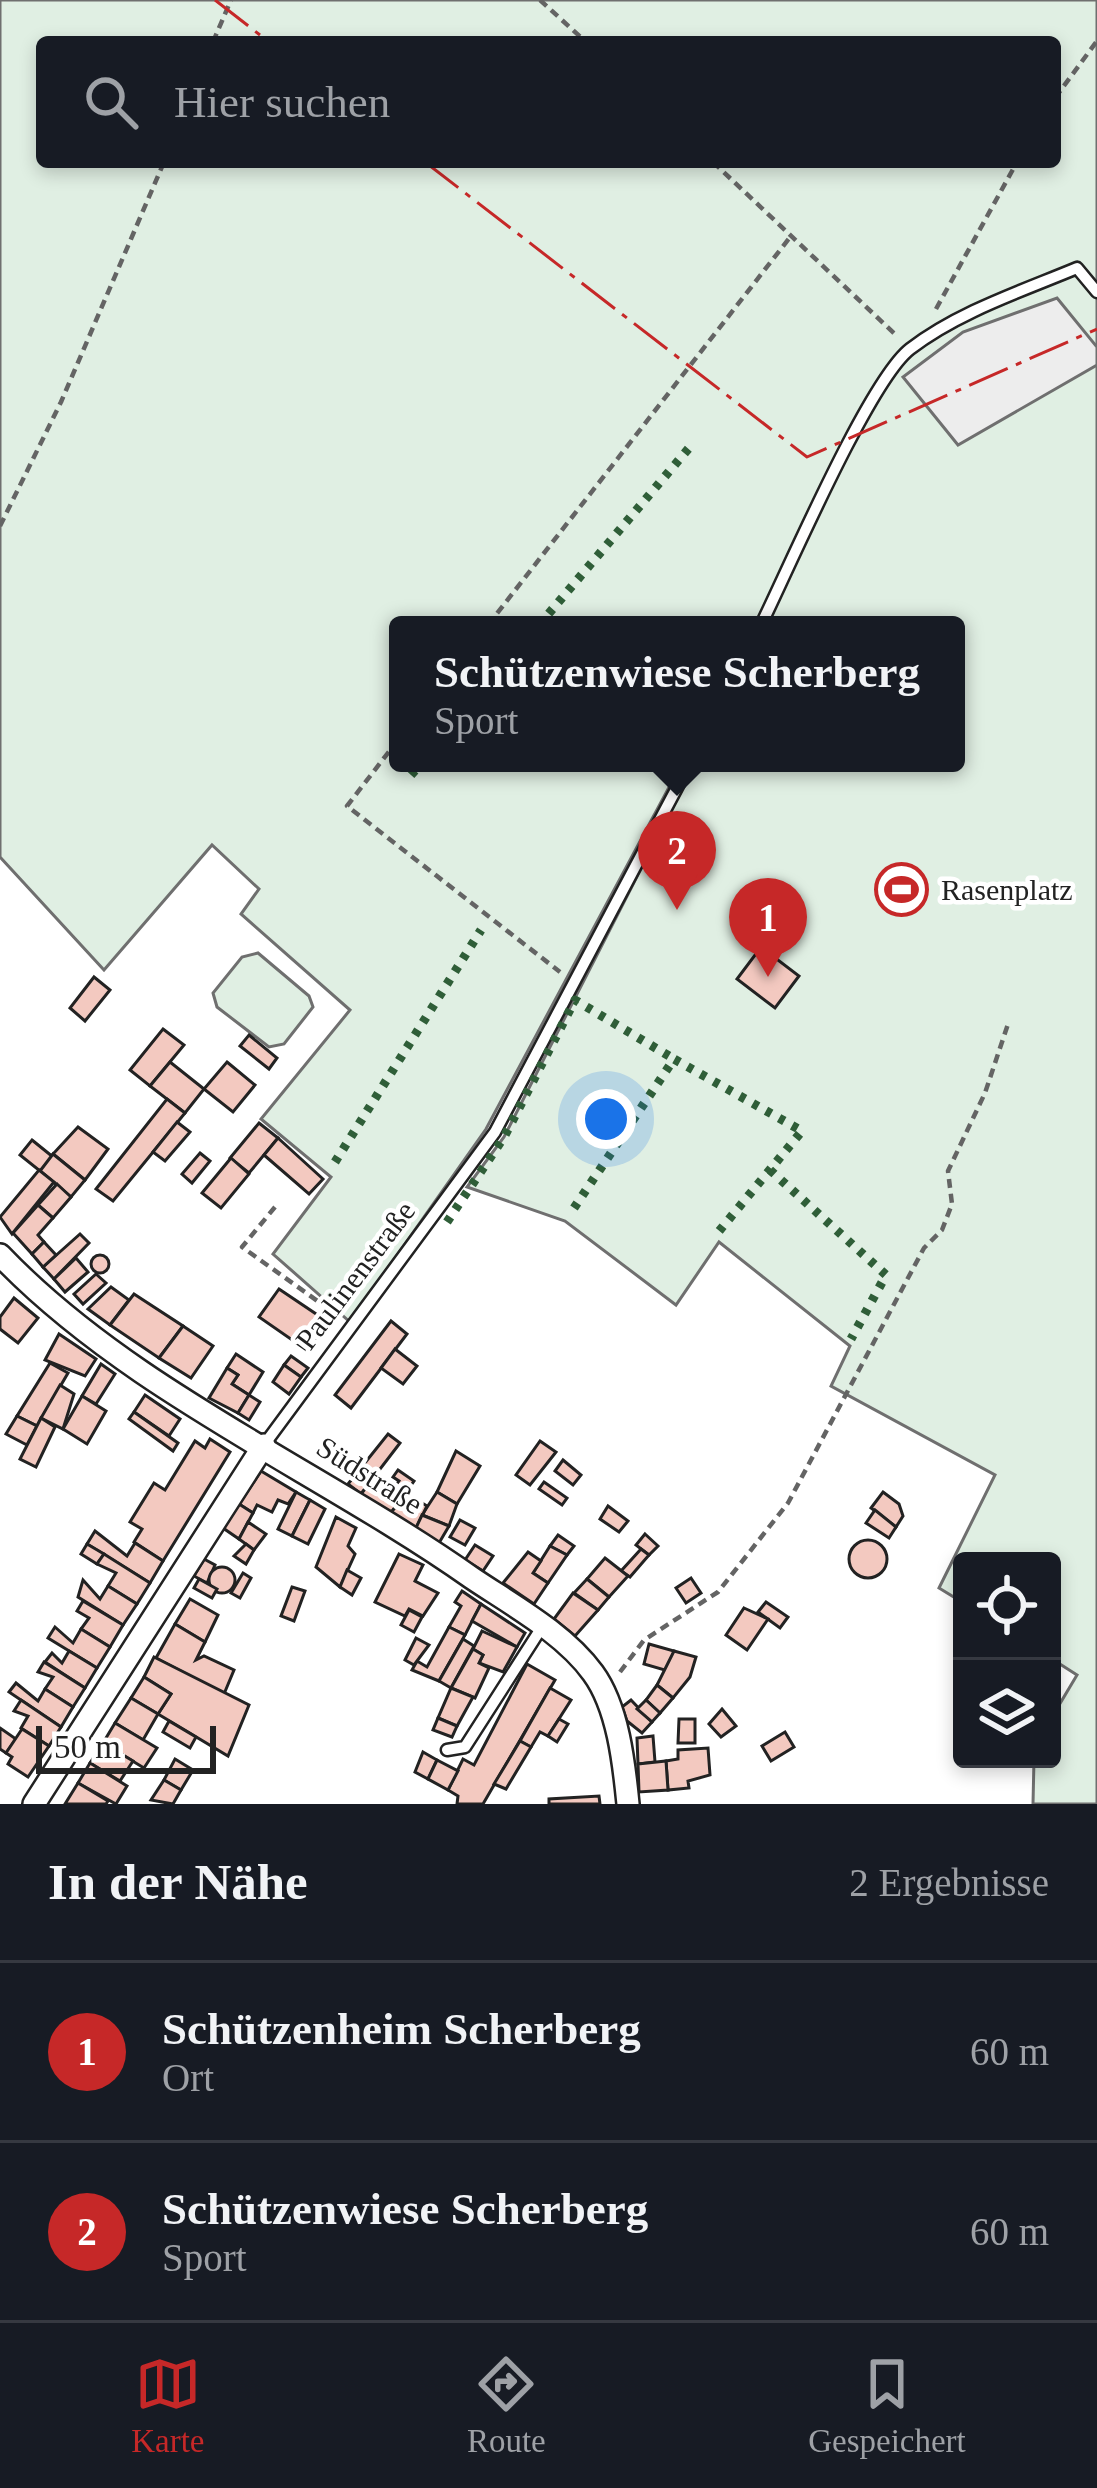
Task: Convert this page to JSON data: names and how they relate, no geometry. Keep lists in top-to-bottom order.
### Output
{
  "streets": {
    "street": ["Paulinenstraße", "Südstraße"]
  },
  "crossings": [
    ["Paulinenstraße", "Südstraße"]
  ],
  "places": {
    "sports": ["Rasenplatz"]
  },
  "scale_bar": "50 m",
  "page": {
    "search": "Hier suchen",
    "popup": ["Schützenwiese Scherberg", "Sport"],
    "pins": ["2", "1"],
    "scale": "50 m",
    "heading": ["In der Nähe", "2 Ergebnisse"],
    "list": [
      {
        "mark": "1",
        "name": "Schützenheim Scherberg",
        "note": "Ort",
        "value": "60 m"
      },
      {
        "mark": "2",
        "name": "Schützenwiese Scherberg",
        "note": "Sport",
        "value": "60 m"
      }
    ],
    "nav": ["Karte", "Route", "Gespeichert"]
  }
}
